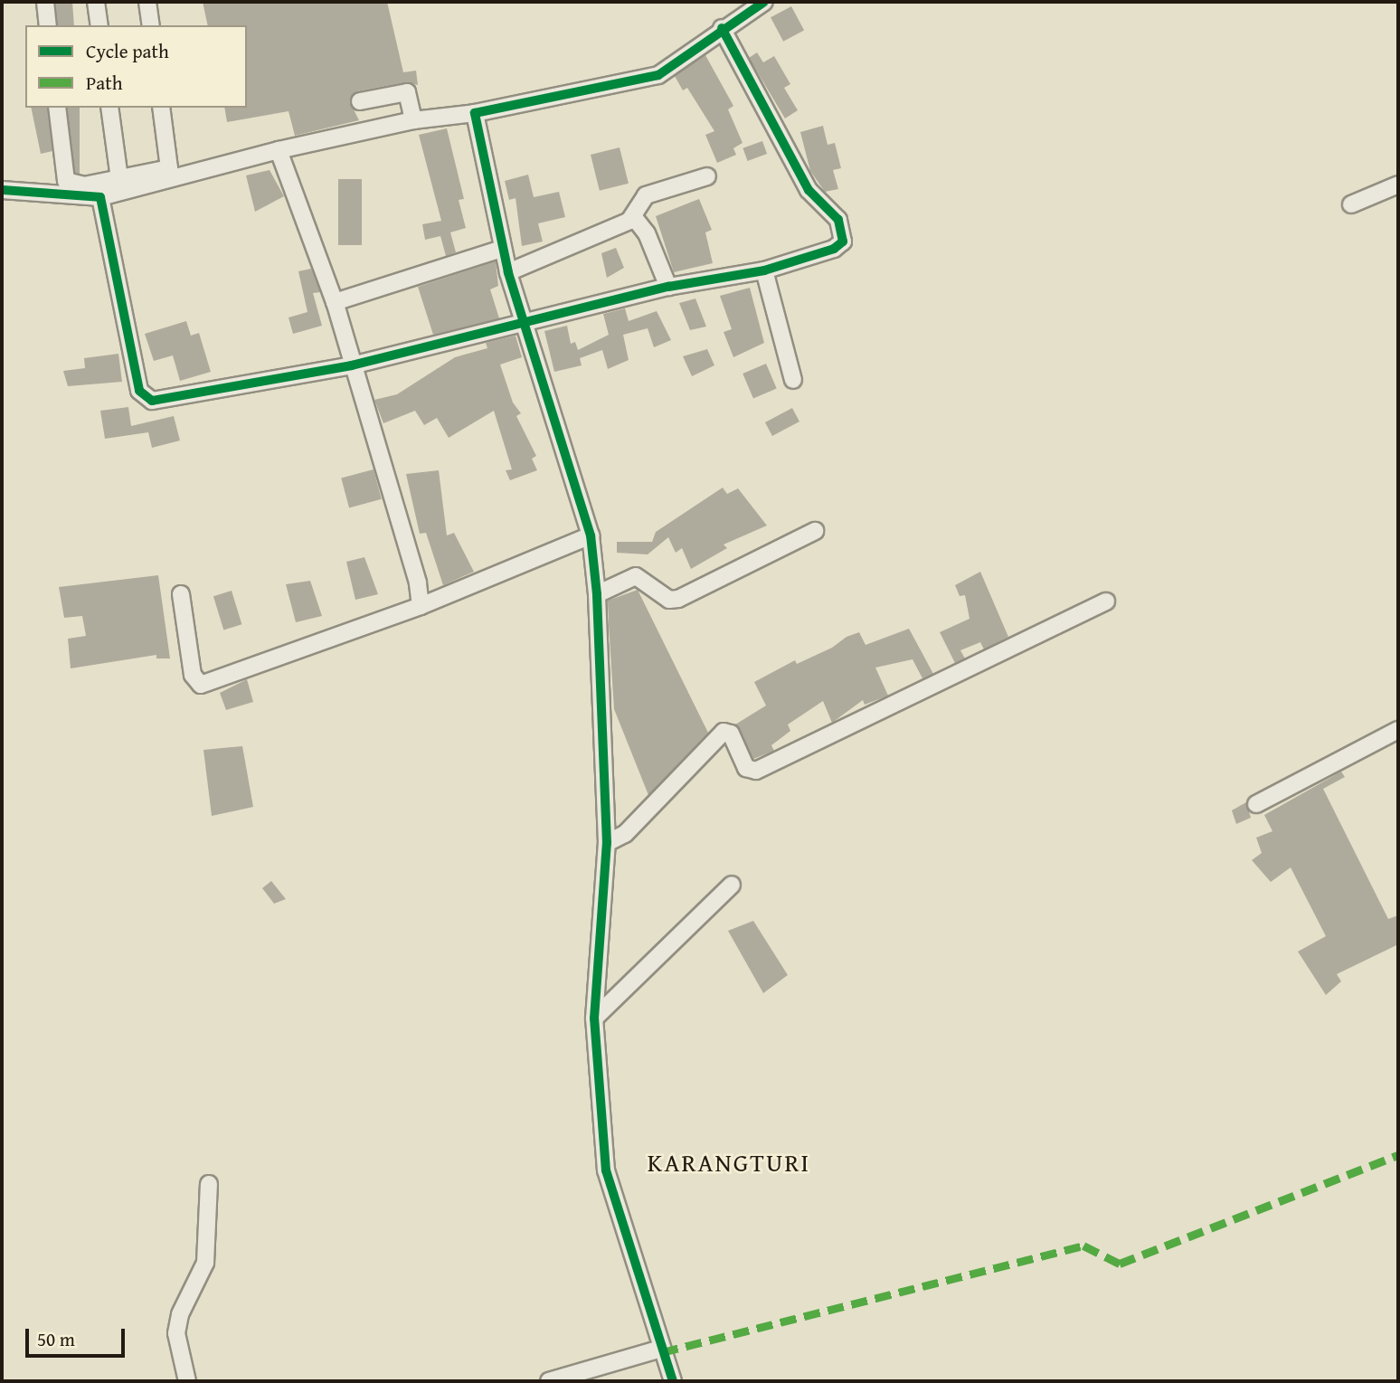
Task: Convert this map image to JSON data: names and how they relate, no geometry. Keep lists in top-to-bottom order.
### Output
{
  "districts": ["KARANGTURI"],
  "legend": ["Cycle path", "Path"],
  "scale_bar": "50 m"
}
